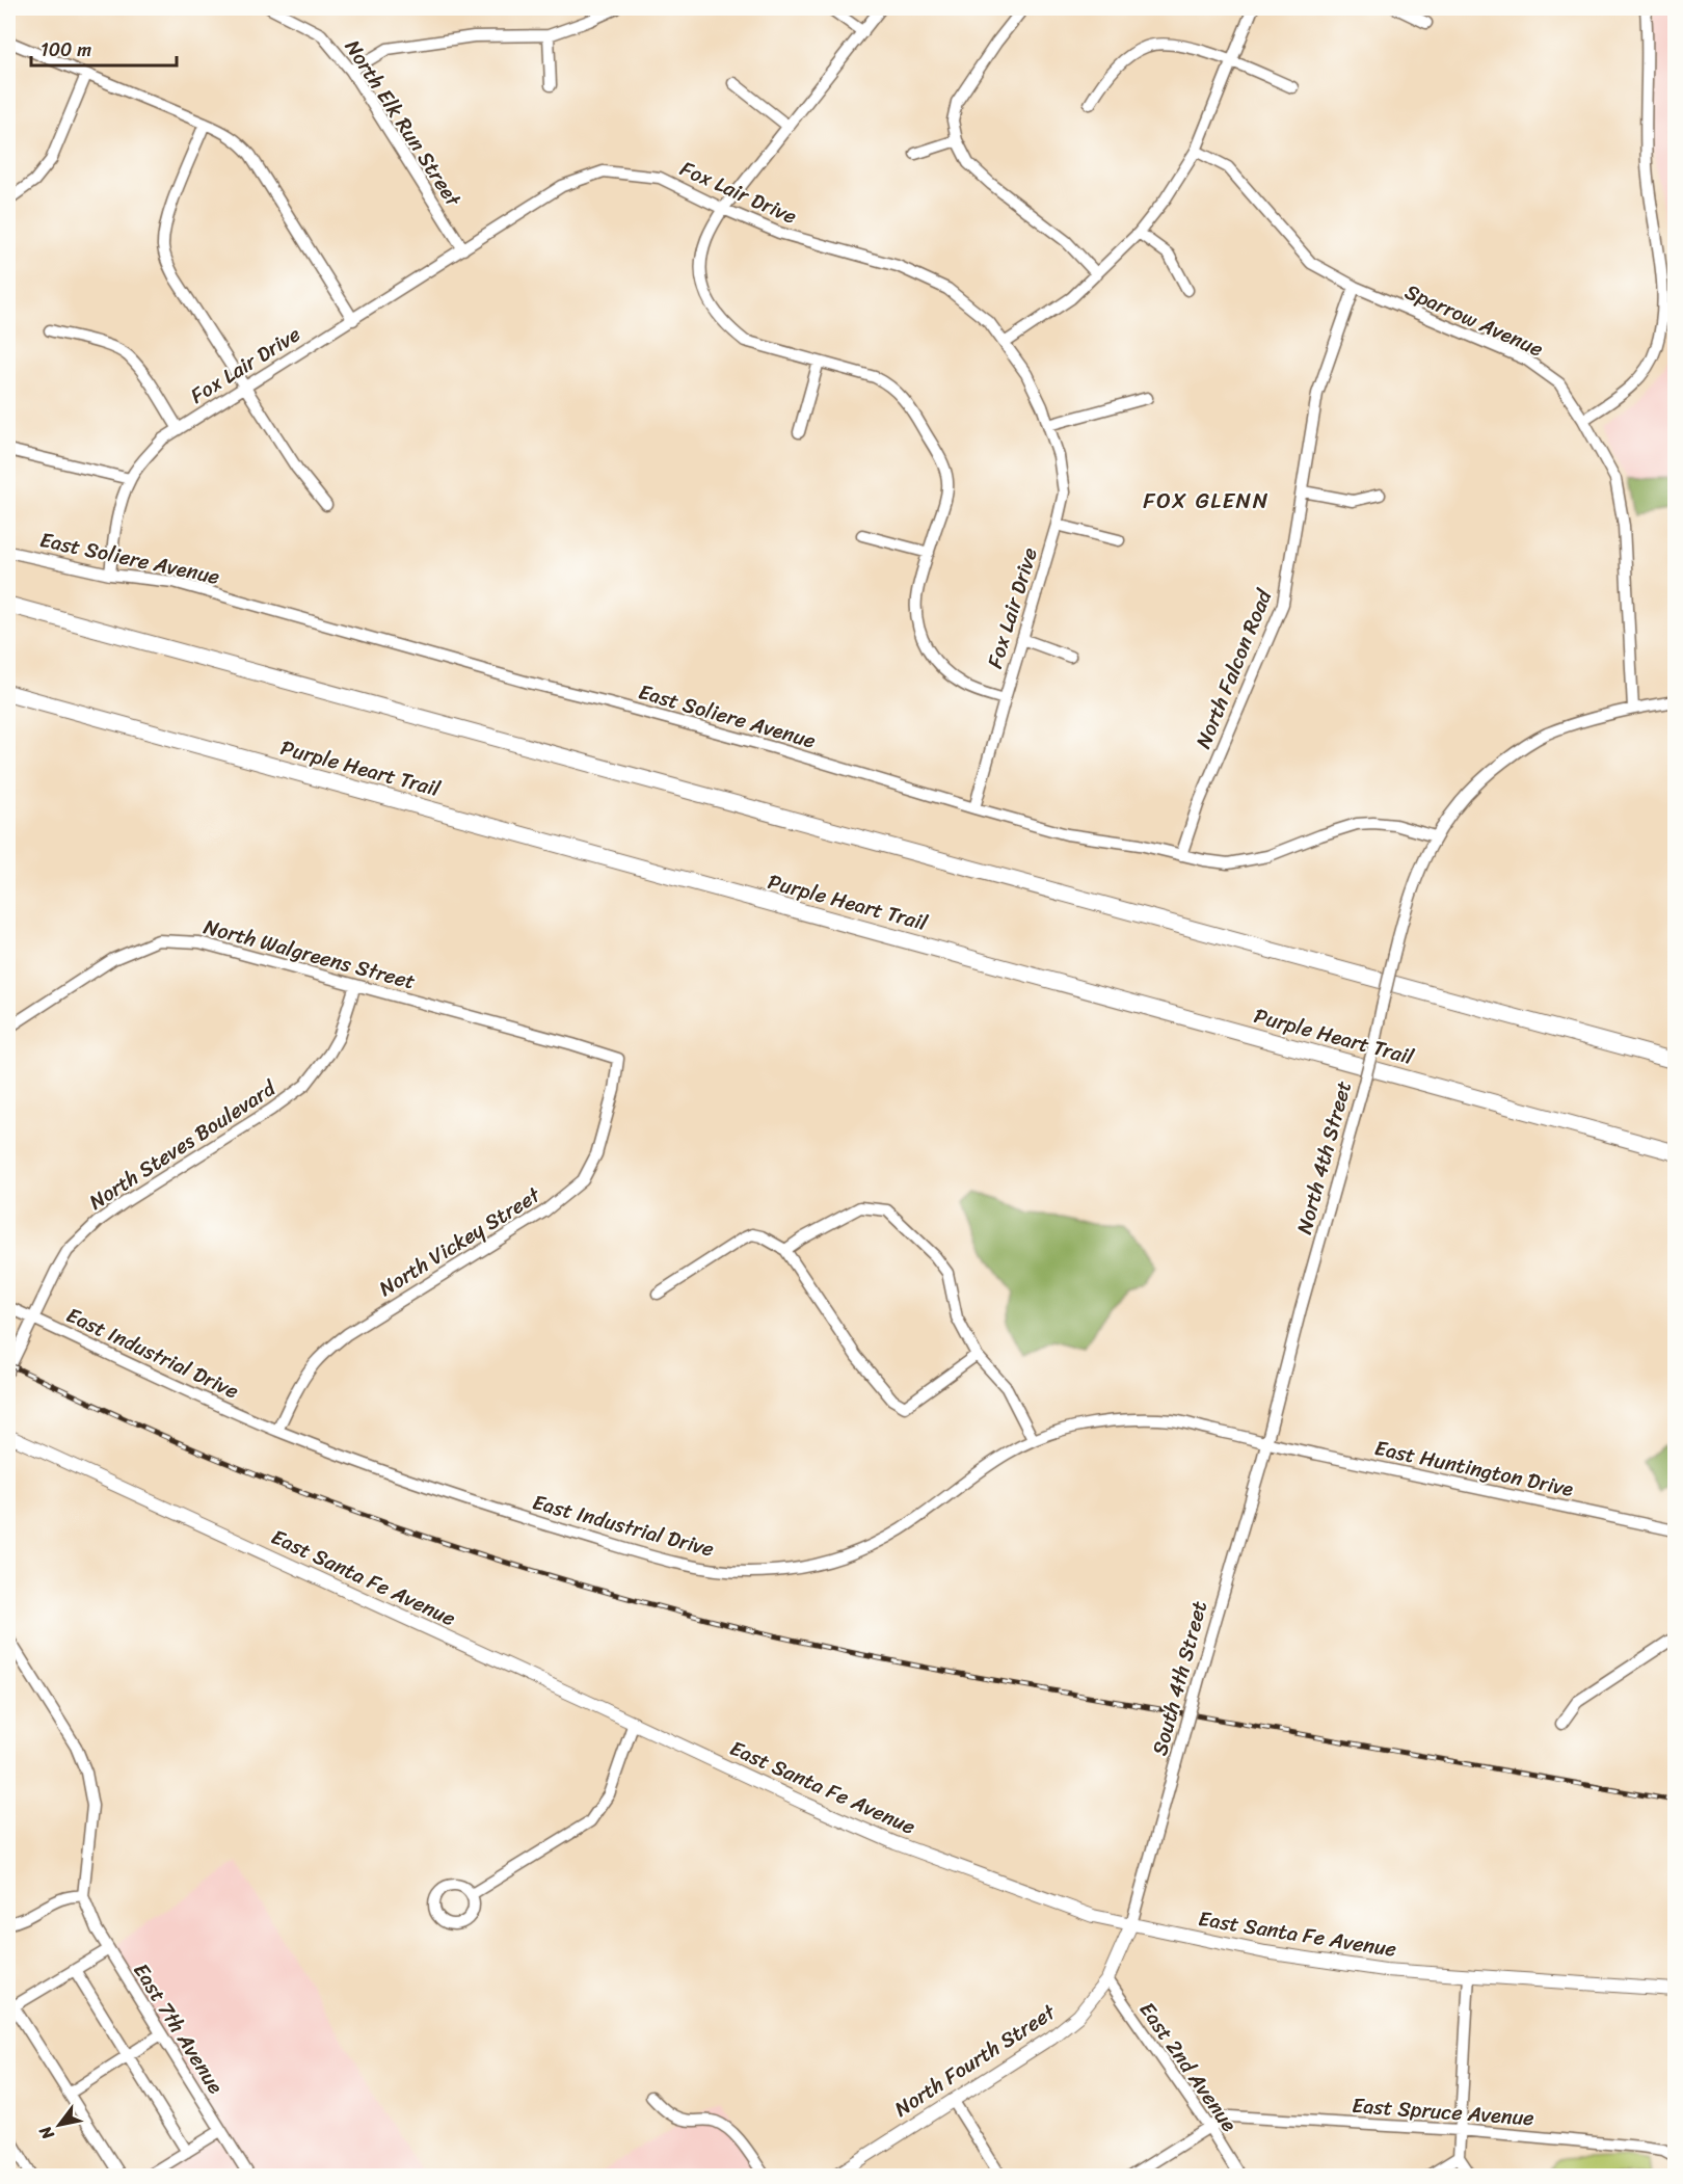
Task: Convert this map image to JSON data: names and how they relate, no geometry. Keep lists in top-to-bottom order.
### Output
{
  "streets": {
    "highway": ["Purple Heart Trail"],
    "main road": ["East Santa Fe Avenue", "North Fourth Street"],
    "street": [
      "North Elk Run Street",
      "Fox Lair Drive",
      "Sparrow Avenue",
      "East Soliere Avenue",
      "North Falcon Road",
      "North Walgreens Street",
      "North Steves Boulevard",
      "North 4th Street",
      "North Vickey Street",
      "East Industrial Drive",
      "East Huntington Drive",
      "South 4th Street",
      "East 7th Avenue",
      "East 2nd Avenue",
      "East Spruce Avenue"
    ]
  },
  "crossings": [
    ["North Elk Run Street", "Fox Lair Drive"],
    ["Fox Lair Drive", "East Soliere Avenue"],
    ["Sparrow Avenue", "North Falcon Road"],
    ["Sparrow Avenue", "North 4th Street"],
    ["East Soliere Avenue", "North Falcon Road"],
    ["East Soliere Avenue", "North 4th Street"],
    ["North Walgreens Street", "North Steves Boulevard"],
    ["North Walgreens Street", "North Vickey Street"],
    ["North Steves Boulevard", "East Industrial Drive"],
    ["North 4th Street", "East Industrial Drive"],
    ["North 4th Street", "East Huntington Drive"],
    ["North 4th Street", "South 4th Street"],
    ["North Vickey Street", "East Industrial Drive"],
    ["East Industrial Drive", "East Huntington Drive"],
    ["East Industrial Drive", "South 4th Street"],
    ["East Huntington Drive", "South 4th Street"],
    ["East Santa Fe Avenue", "South 4th Street"],
    ["East Santa Fe Avenue", "North Fourth Street"],
    ["South 4th Street", "North Fourth Street"],
    ["North Fourth Street", "East 2nd Avenue"],
    ["East 2nd Avenue", "East Spruce Avenue"]
  ],
  "districts": ["FOX GLENN"],
  "scale_bar": "100 m",
  "north": "bottom left"
}
